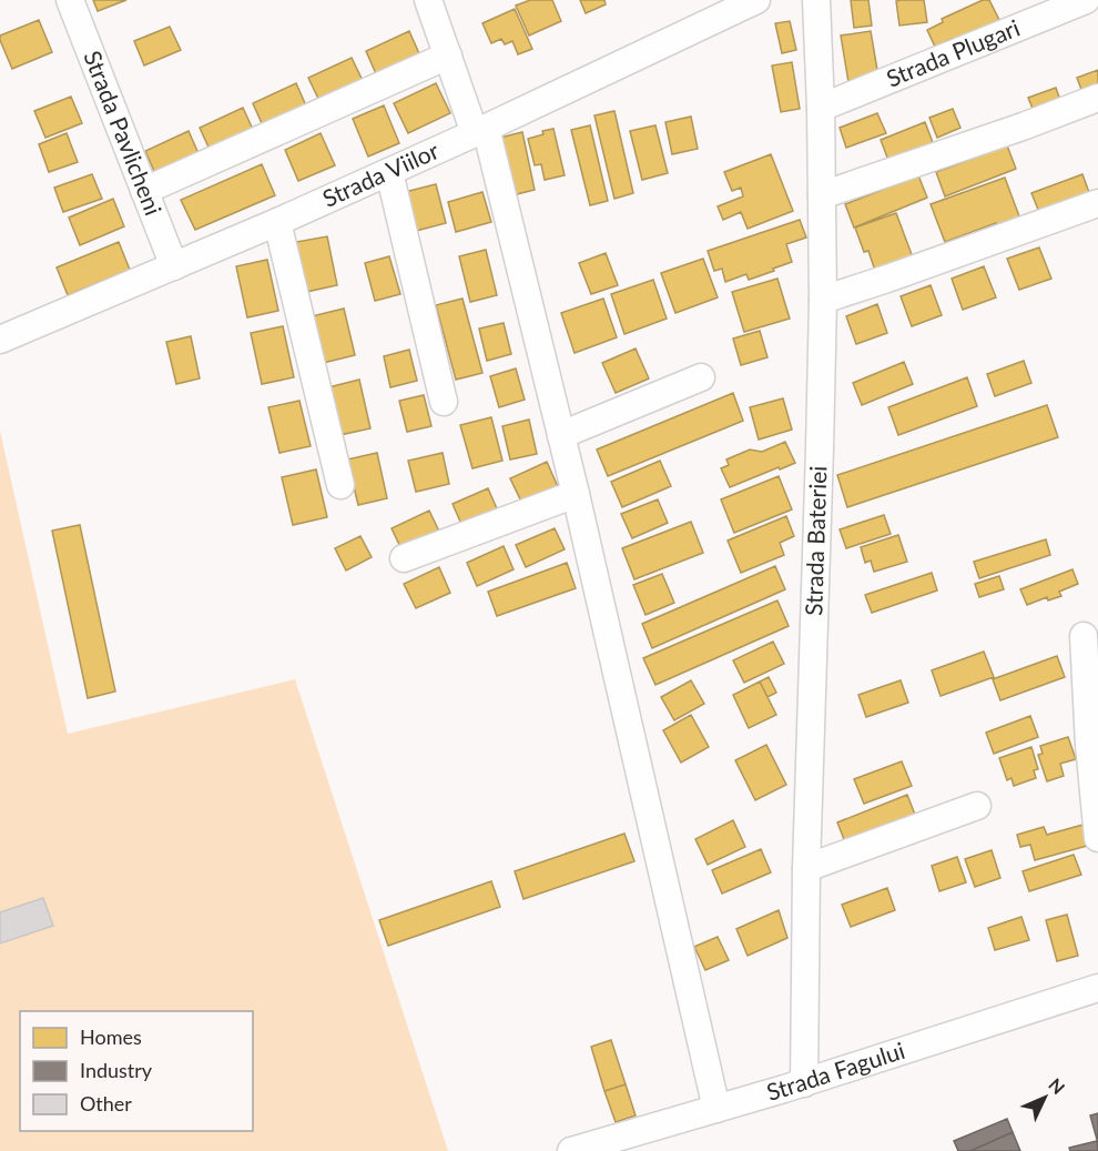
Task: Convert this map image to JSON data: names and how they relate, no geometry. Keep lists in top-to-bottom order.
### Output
{
  "streets": {
    "street": [
      "Strada Plugari",
      "Strada Pavlicheni",
      "Strada Viilor",
      "Strada Bateriei",
      "Strada Fagului"
    ]
  },
  "crossings": [
    ["Strada Plugari", "Strada Bateriei"],
    ["Strada Pavlicheni", "Strada Viilor"],
    ["Strada Bateriei", "Strada Fagului"]
  ],
  "legend": ["Homes", "Industry", "Other"],
  "north": "top right"
}
